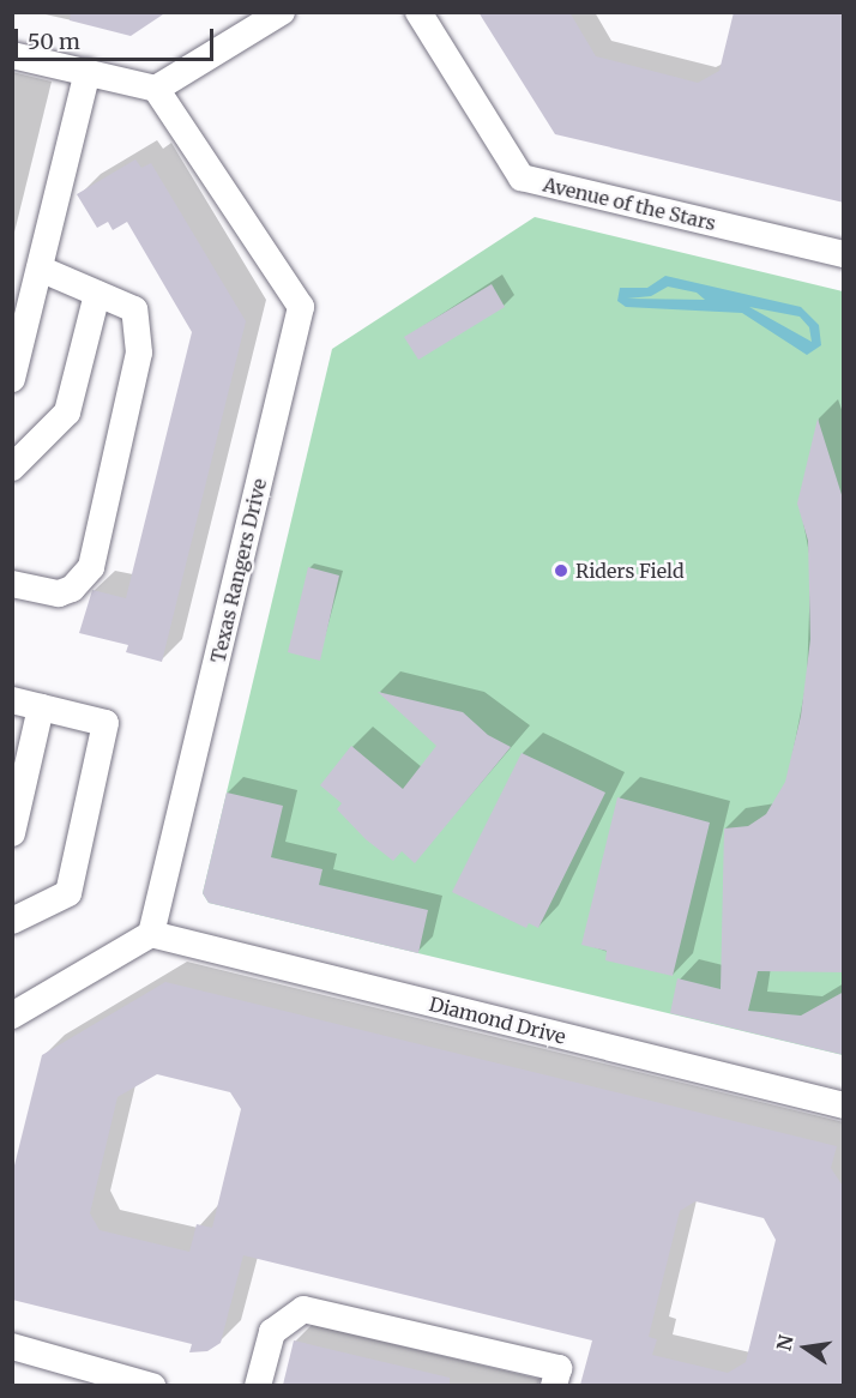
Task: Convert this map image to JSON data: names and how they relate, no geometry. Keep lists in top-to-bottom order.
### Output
{
  "streets": {
    "lane": ["Avenue of the Stars", "Texas Rangers Drive", "Diamond Drive"]
  },
  "crossings": [
    ["Texas Rangers Drive", "Diamond Drive"]
  ],
  "places": ["Riders Field"],
  "scale_bar": "50 m",
  "north": "left"
}
